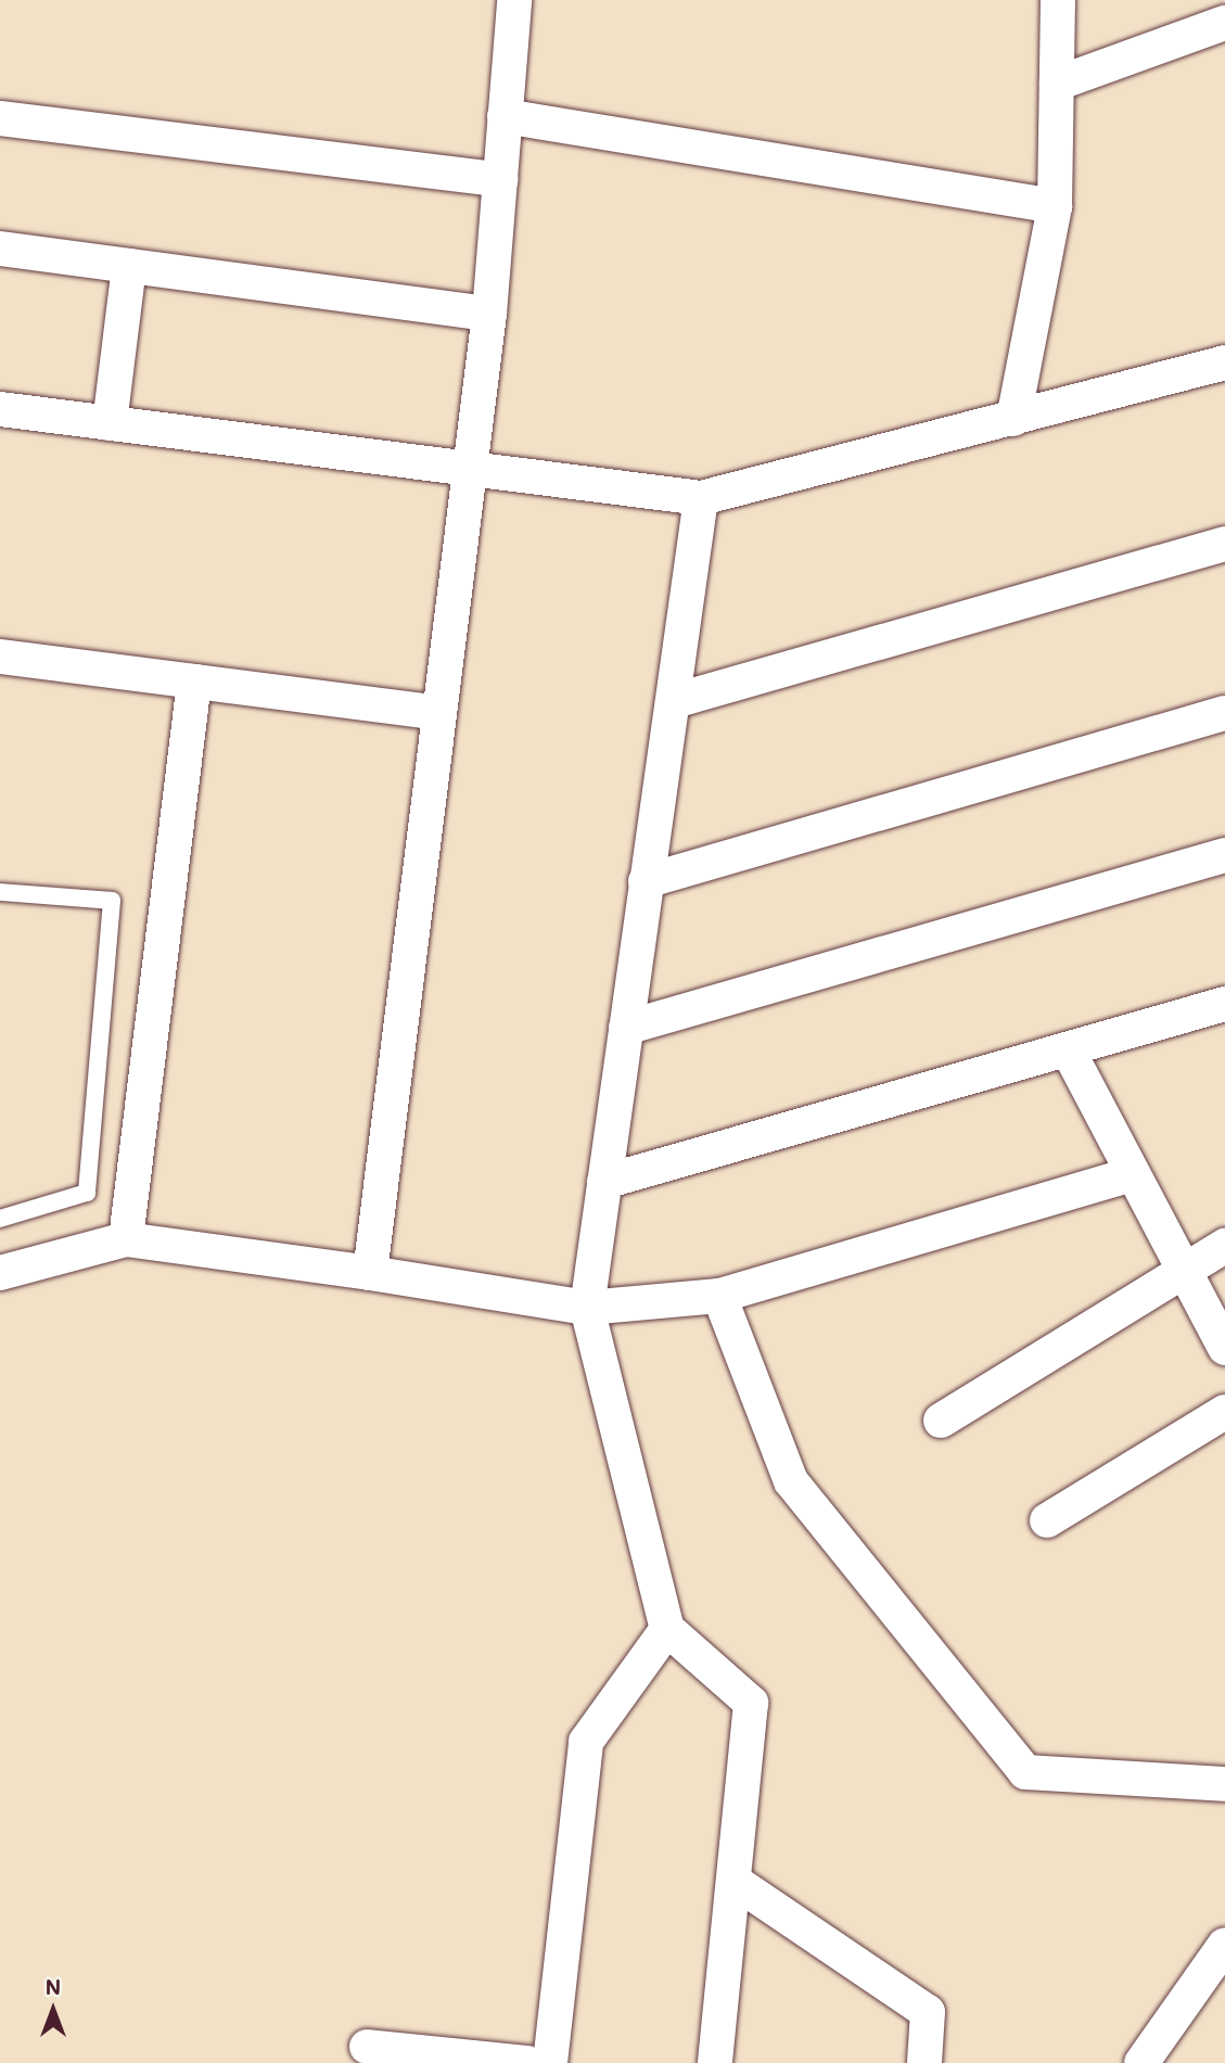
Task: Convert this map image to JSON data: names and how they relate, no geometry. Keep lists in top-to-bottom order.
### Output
{
  "north": "top"
}
